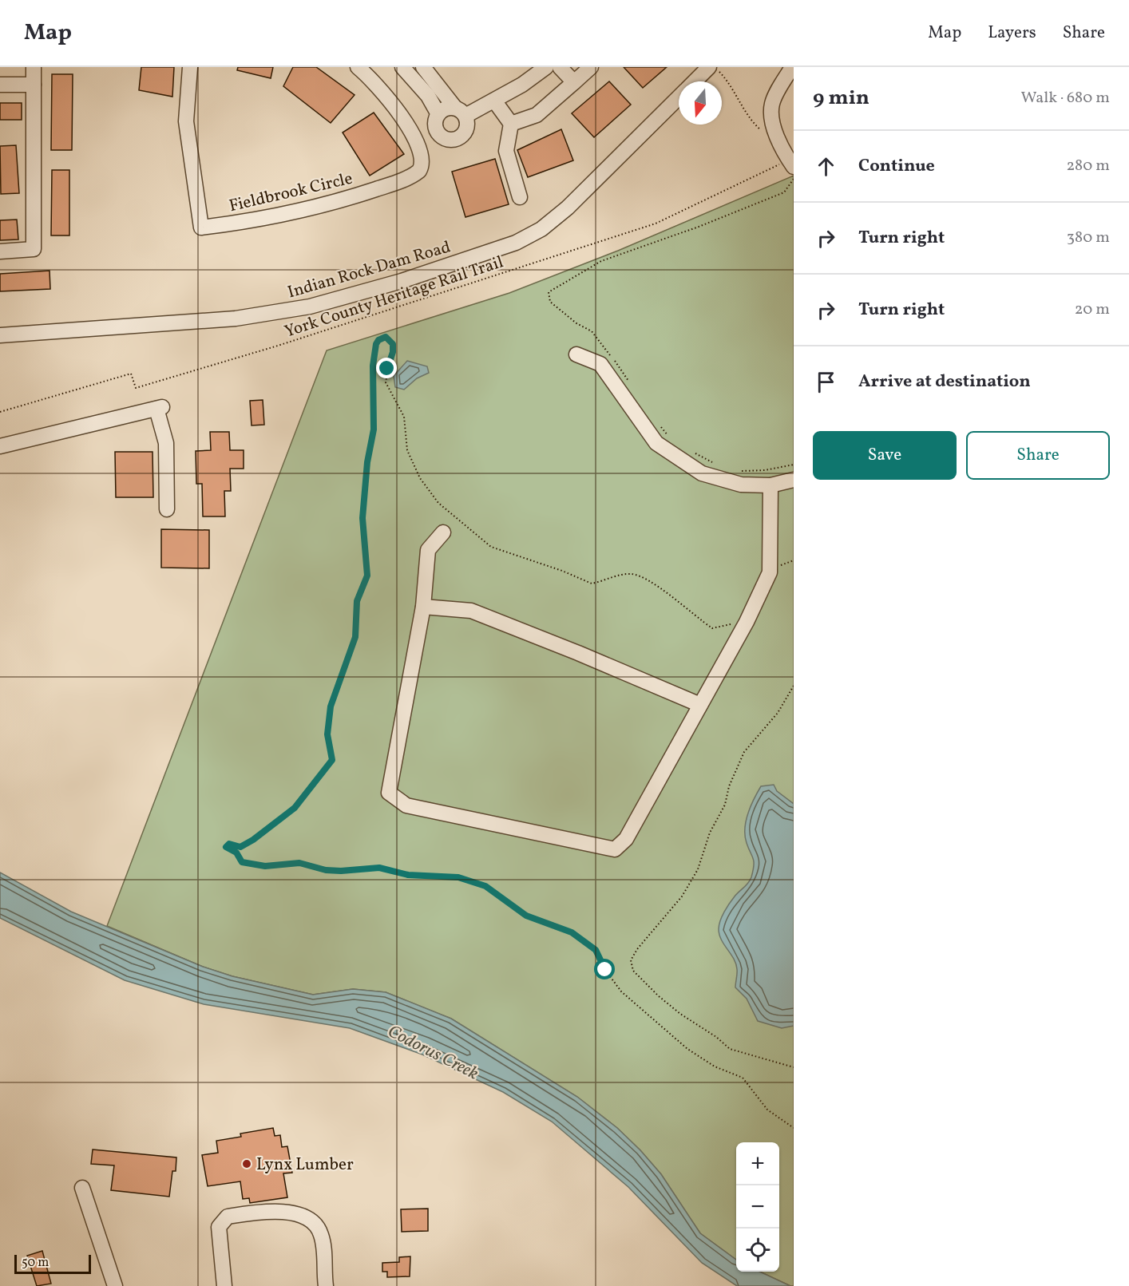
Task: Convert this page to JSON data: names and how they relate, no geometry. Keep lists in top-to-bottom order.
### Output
{
  "streets": {
    "street": ["Fieldbrook Circle", "Indian Rock Dam Road"],
    "path": ["York County Heritage Rail Trail"]
  },
  "water": ["Codorus Creek"],
  "places": ["Lynx Lumber"],
  "scale_bar": "50 m",
  "north": "bottom",
  "page": {
    "header": "Map",
    "nav": ["Map", "Layers", "Share"],
    "heading": ["9 min", "Walk · 680 m"],
    "list": [
      ["Continue", "280 m"],
      ["Turn right", "380 m"],
      ["Turn right", "20 m"],
      "Arrive at destination"
    ],
    "buttons": ["Save", "Share"],
    "map_buttons": ["+", "−"],
    "scale": "50 m"
  }
}
